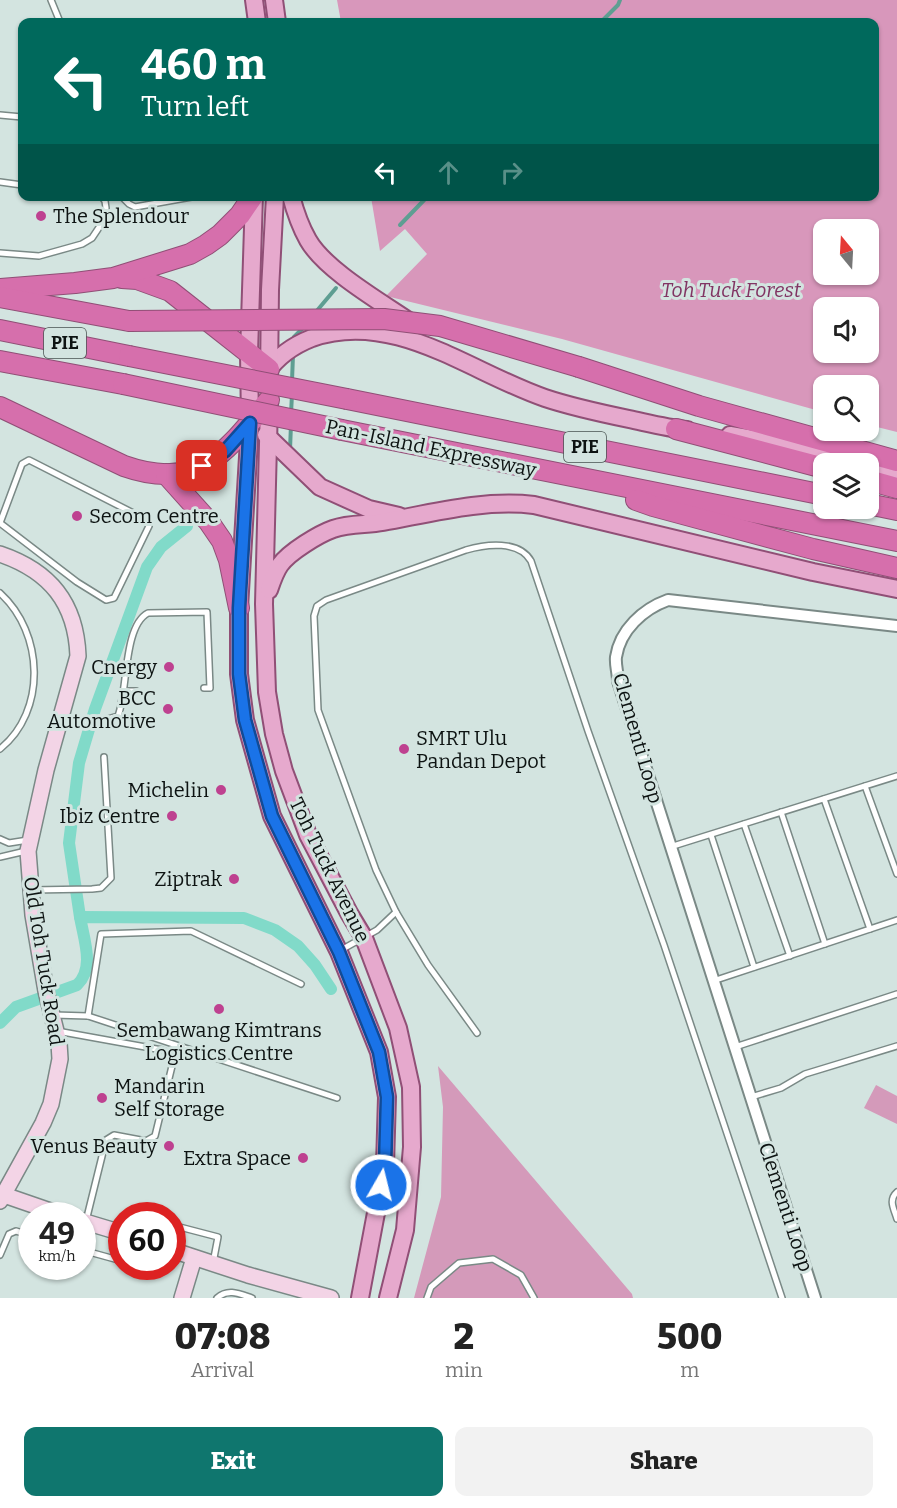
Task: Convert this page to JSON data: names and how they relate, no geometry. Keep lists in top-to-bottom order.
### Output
{
  "streets": {
    "highway": ["PIE", "Pan-Island Expressway"],
    "main road": ["Toh Tuck Avenue"],
    "street": ["Clementi Loop", "Old Toh Tuck Road"]
  },
  "parks": ["Toh Tuck Forest"],
  "places": [
    "The Splendour",
    "Secom Centre",
    "Cnergy",
    "BCC Automotive",
    "SMRT Ulu Pandan Depot",
    "Michelin",
    "Ibiz Centre",
    "Ziptrak",
    "Sembawang Kimtrans Logistics Centre",
    "Mandarin Self Storage",
    "Venus Beauty",
    "Extra Space"
  ],
  "north": "top",
  "page": {
    "turn": ["460 m", "Turn left"],
    "speed": "49 km/h",
    "limit": "60",
    "eta": [
      "07:08",
      "Arrival",
      "2",
      "min",
      "500",
      "m"
    ],
    "buttons": ["Exit", "Share"]
  }
}
